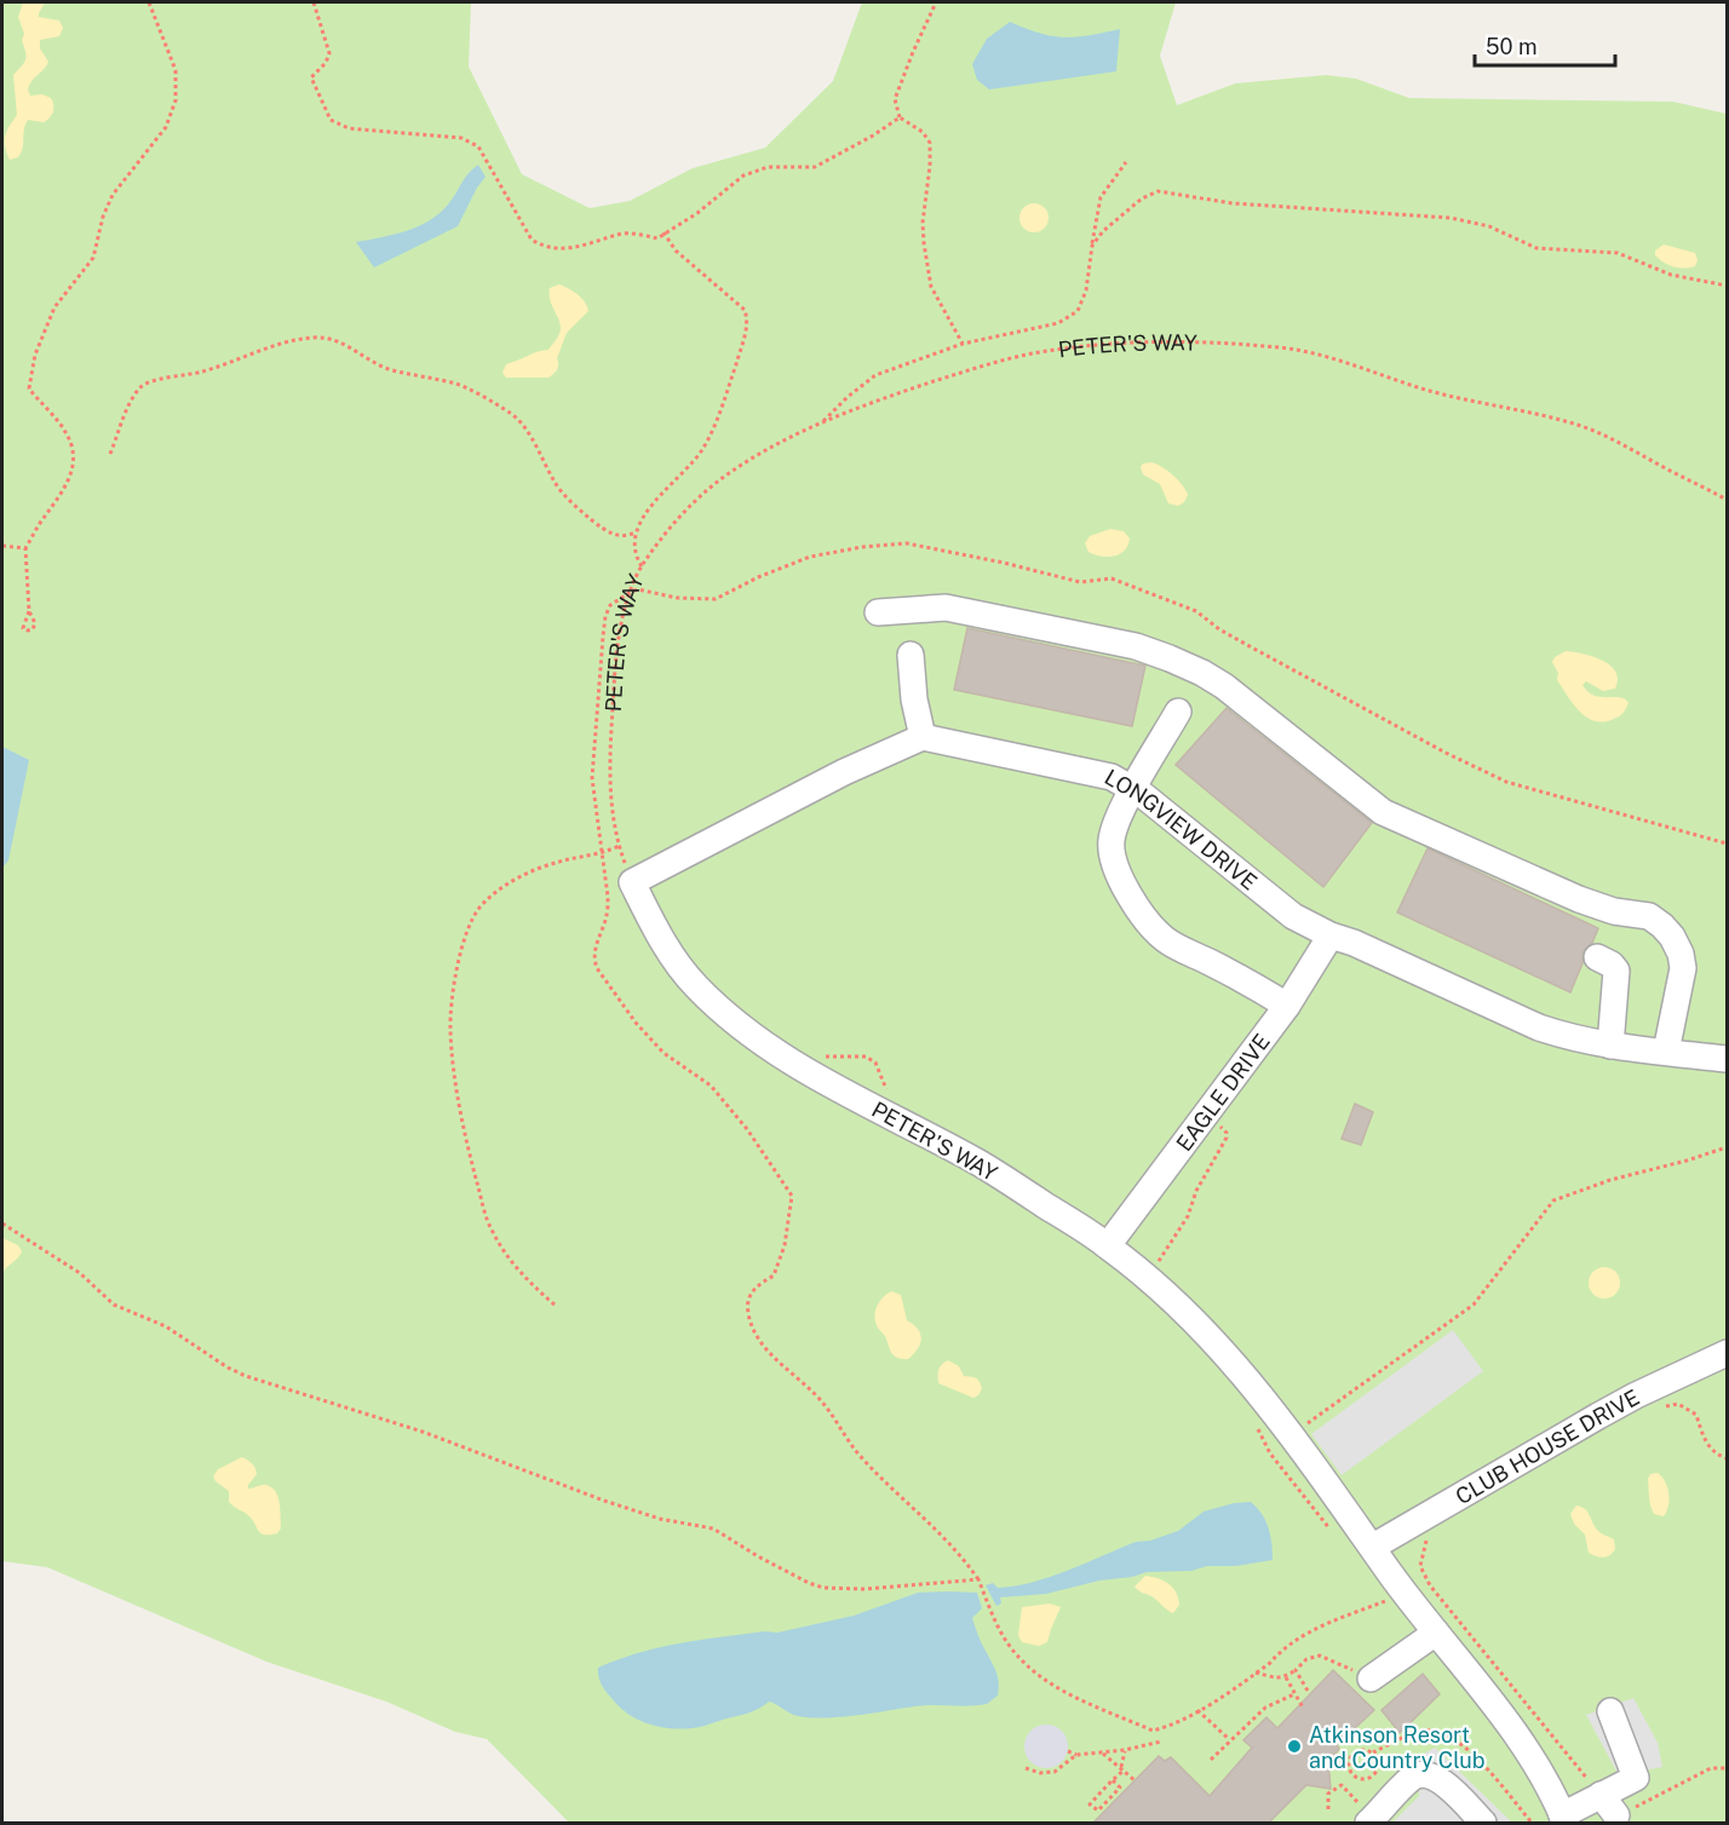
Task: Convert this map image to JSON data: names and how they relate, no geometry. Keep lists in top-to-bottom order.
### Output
{
  "streets": {
    "street": [
      "PETER'S WAY",
      "LONGVIEW DRIVE",
      "EAGLE DRIVE",
      "CLUB HOUSE DRIVE"
    ]
  },
  "crossings": [
    ["PETER'S WAY", "EAGLE DRIVE"],
    ["PETER'S WAY", "CLUB HOUSE DRIVE"],
    ["LONGVIEW DRIVE", "EAGLE DRIVE"]
  ],
  "places": ["Atkinson Resort and Country Club"],
  "scale_bar": "50 m"
}
